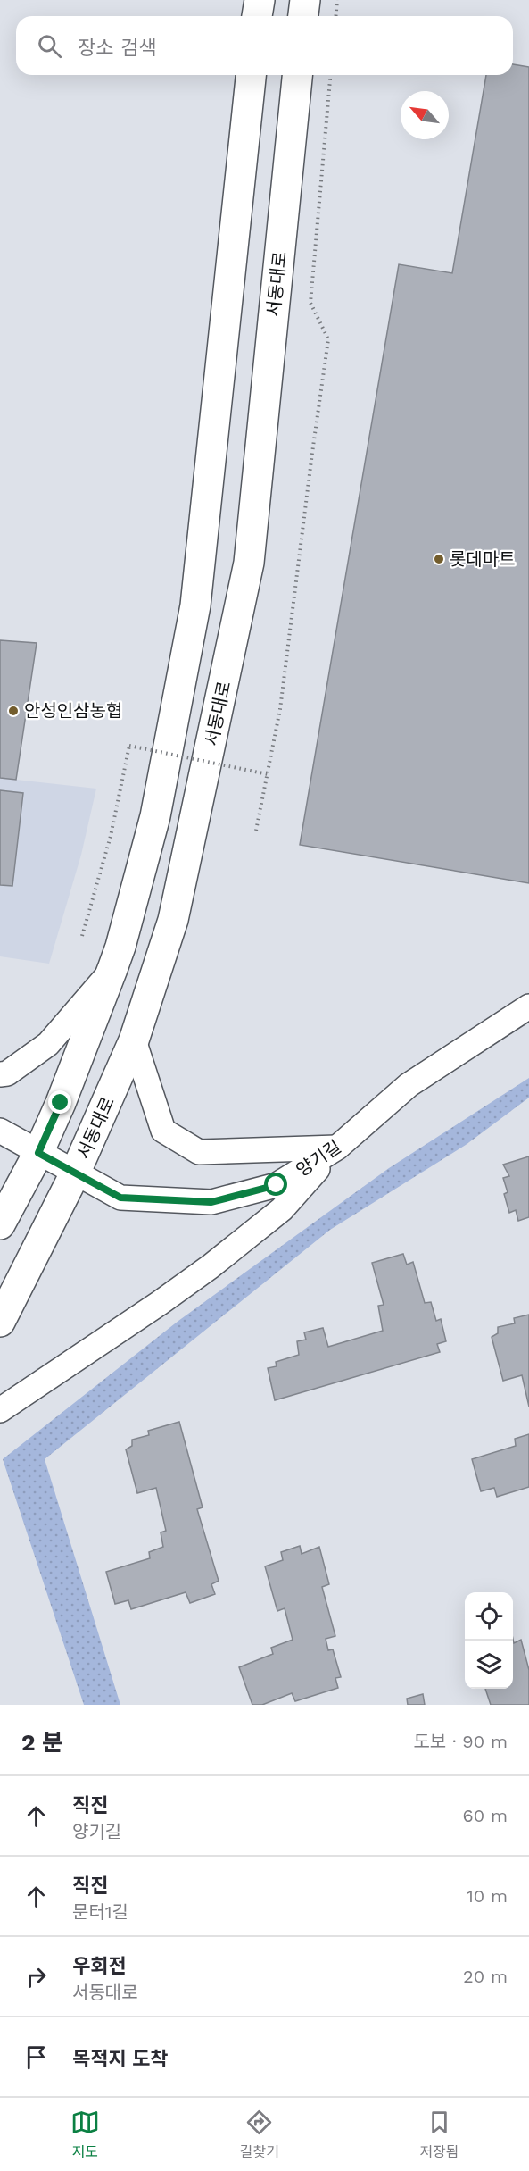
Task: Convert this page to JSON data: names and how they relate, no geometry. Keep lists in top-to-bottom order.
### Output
{
  "streets": {
    "main road": ["서동대로"],
    "street": ["양기길"]
  },
  "crossings": [
    ["서동대로", "양기길"]
  ],
  "places": ["롯데마트", "안성인삼농협"],
  "north": "top left",
  "page": {
    "search": "장소 검색",
    "heading": ["2 분", "도보 · 90 m"],
    "list": [
      ["직진", "양기길", "60 m"],
      ["직진", "문터1길", "10 m"],
      ["우회전", "서동대로", "20 m"],
      "목적지 도착"
    ],
    "nav": ["지도", "길찾기", "저장됨"]
  }
}
